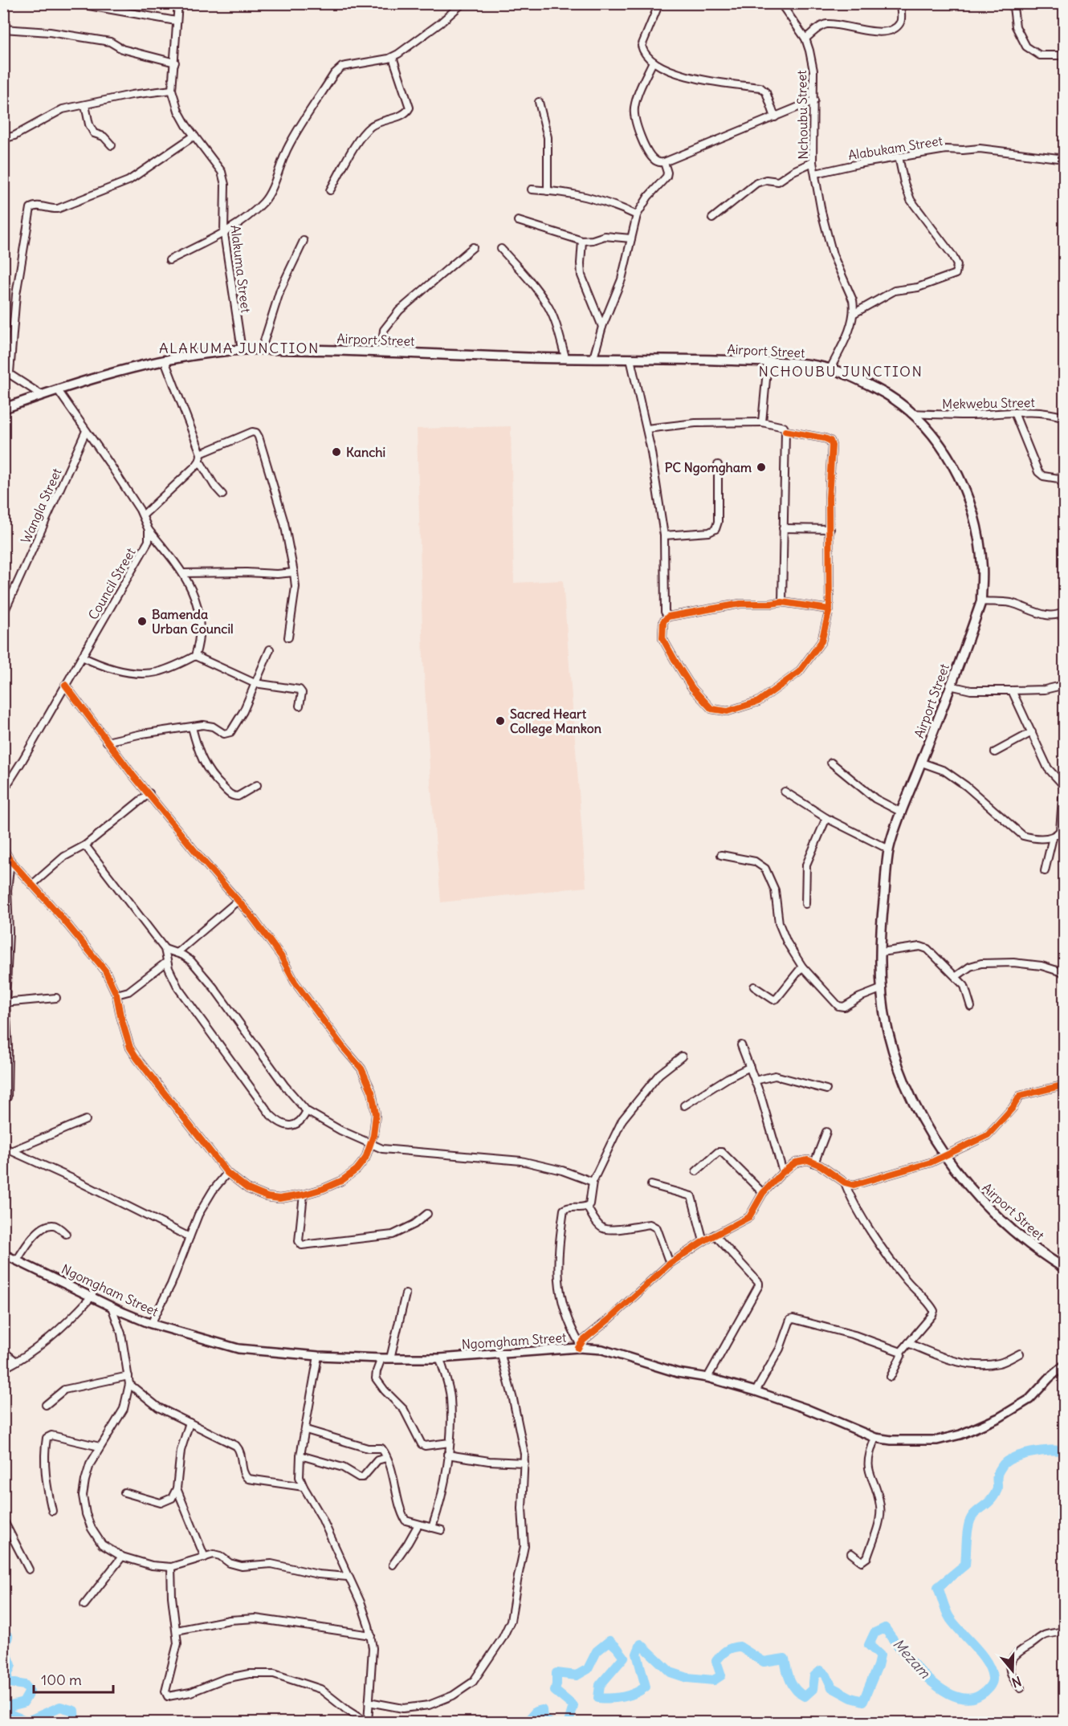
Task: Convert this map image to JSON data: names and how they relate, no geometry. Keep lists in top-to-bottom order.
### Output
{
  "streets": {
    "highway": ["Airport Street"],
    "main road": ["Ngomgham Street"],
    "street": [
      "Nchoubu Street",
      "Alabukam Street",
      "Alakuma Street",
      "Mekwebu Street",
      "Wangla Street",
      "Council Street"
    ]
  },
  "crossings": [
    ["Nchoubu Street", "Alabukam Street"],
    ["Alakuma Street", "Airport Street"],
    ["Airport Street", "Mekwebu Street"]
  ],
  "districts": ["ALAKUMA JUNCTION", "NCHOUBU JUNCTION"],
  "water": ["Mezam"],
  "places": [
    "Kanchi",
    "PC Ngomgham",
    "Bamenda Urban Council",
    "Sacred Heart College Mankon"
  ],
  "scale_bar": "100 m",
  "north": "bottom"
}
